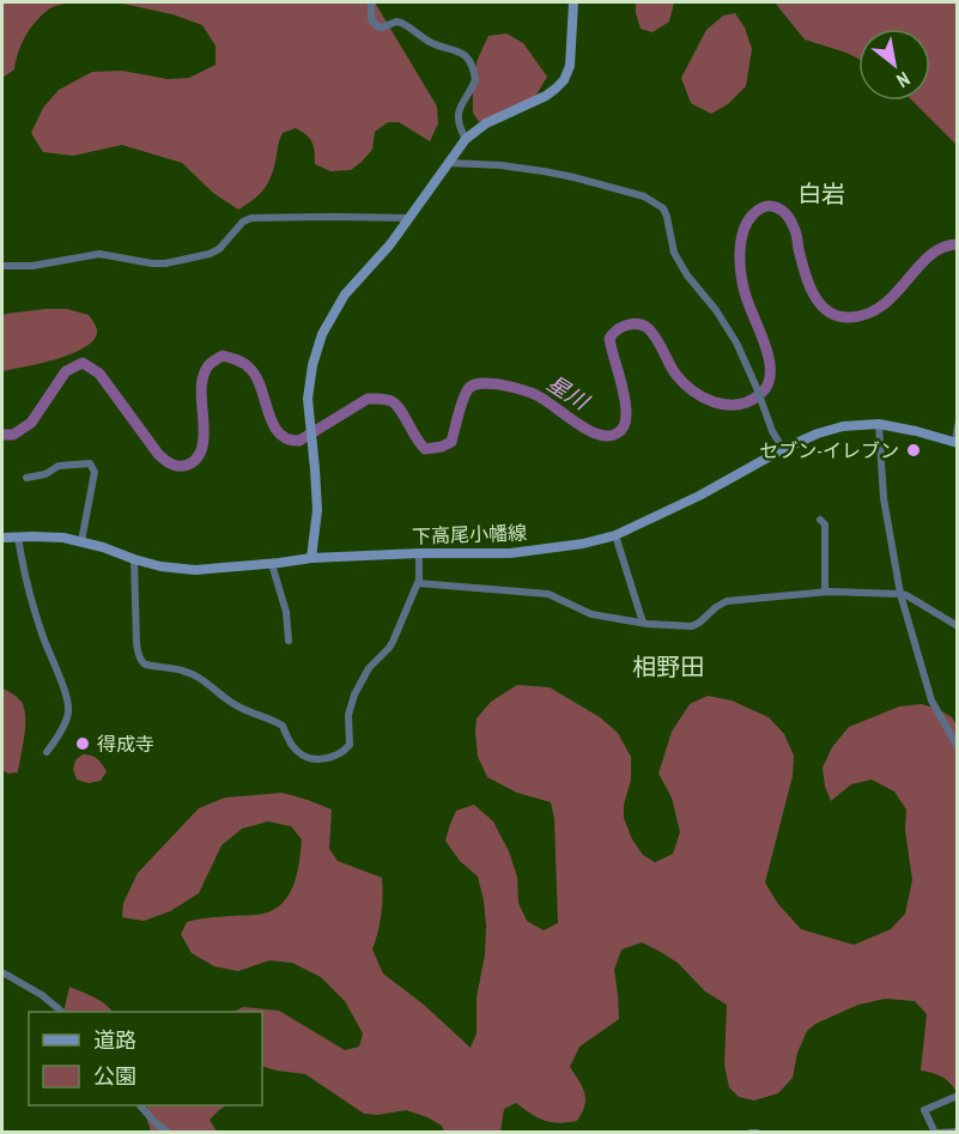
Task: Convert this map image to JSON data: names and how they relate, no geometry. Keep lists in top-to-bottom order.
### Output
{
  "streets": {
    "main road": ["下高尾小幡線"]
  },
  "districts": ["白岩", "相野田"],
  "water": ["星川"],
  "places": ["セブン-イレブン", "得成寺"],
  "legend": ["道路", "公園"],
  "north": "bottom right"
}
